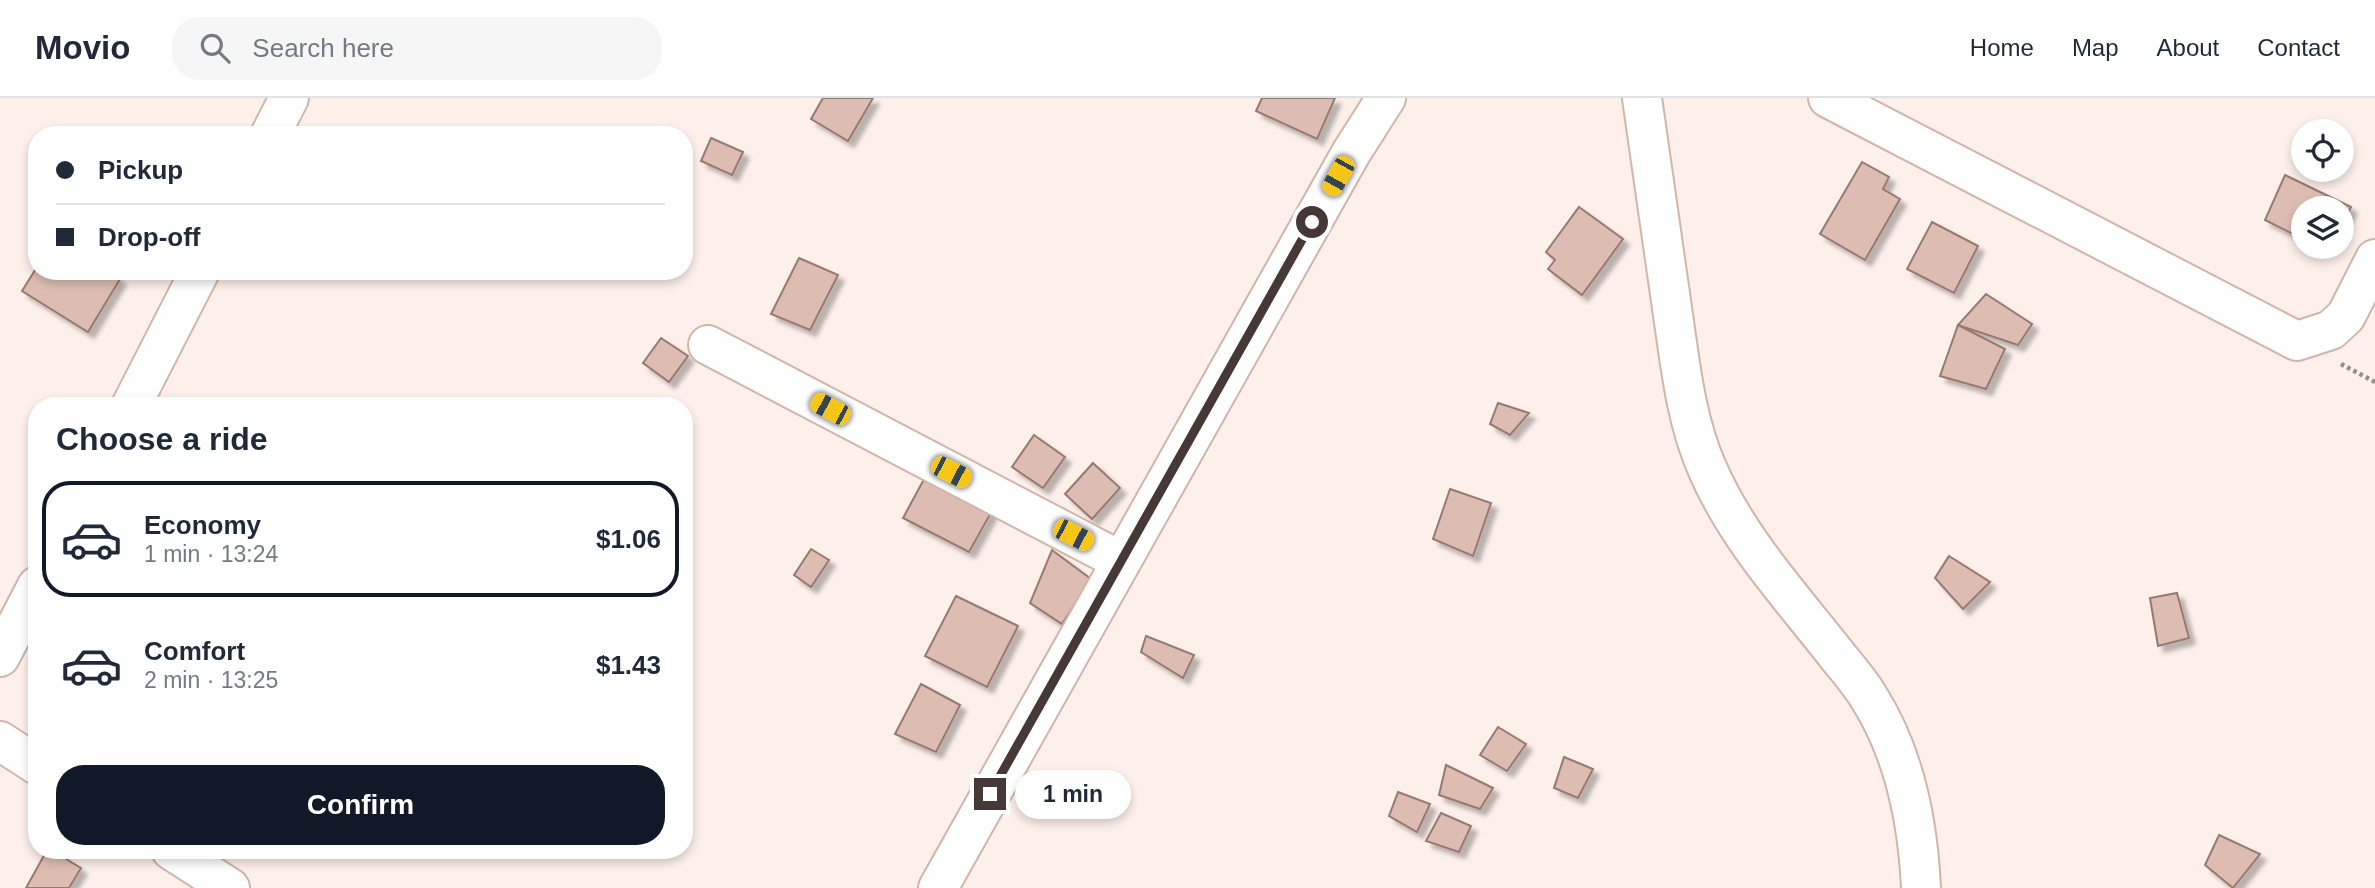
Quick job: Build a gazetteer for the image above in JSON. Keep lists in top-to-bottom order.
{
  "page": {
    "header": "Movio",
    "search": "Search here",
    "nav": [
      "Home",
      "Map",
      "About",
      "Contact"
    ],
    "banner": ["Pickup", "Drop-off"],
    "heading": "Choose a ride",
    "list": [
      {
        "name": "Economy",
        "note": "1 min · 13:24",
        "value": "$1.06"
      },
      {
        "name": "Comfort",
        "note": "2 min · 13:25",
        "value": "$1.43"
      }
    ],
    "buttons": "Confirm",
    "bubble": "1 min"
  }
}
